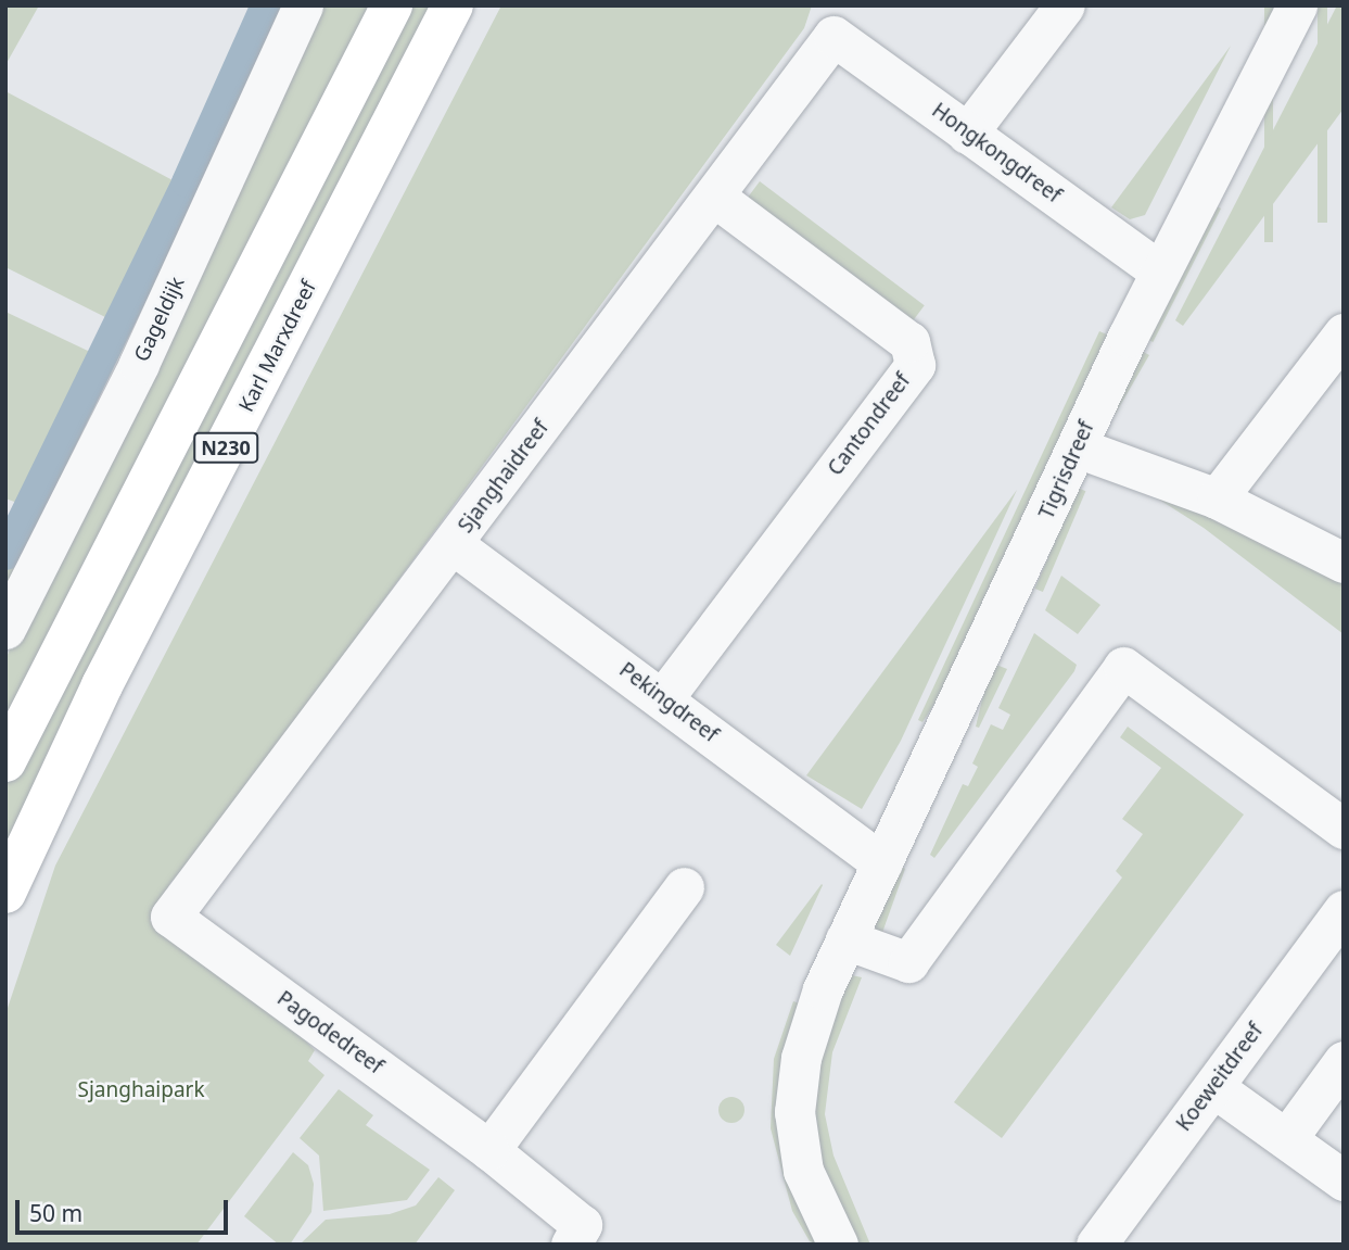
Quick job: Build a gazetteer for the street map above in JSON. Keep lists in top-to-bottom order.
{
  "streets": {
    "highway": ["Karl Marxdreef", "N230"],
    "street": [
      "Hongkongdreef",
      "Gageldijk",
      "Cantondreef",
      "Tigrisdreef",
      "Sjanghaidreef",
      "Pekingdreef",
      "Pagodedreef",
      "Koeweitdreef"
    ]
  },
  "crossings": [
    ["Hongkongdreef", "Tigrisdreef"],
    ["Hongkongdreef", "Sjanghaidreef"],
    ["Cantondreef", "Sjanghaidreef"],
    ["Cantondreef", "Pekingdreef"],
    ["Tigrisdreef", "Pekingdreef"],
    ["Sjanghaidreef", "Pekingdreef"],
    ["Sjanghaidreef", "Pagodedreef"]
  ],
  "parks": ["Sjanghaipark"],
  "scale_bar": "50 m"
}
